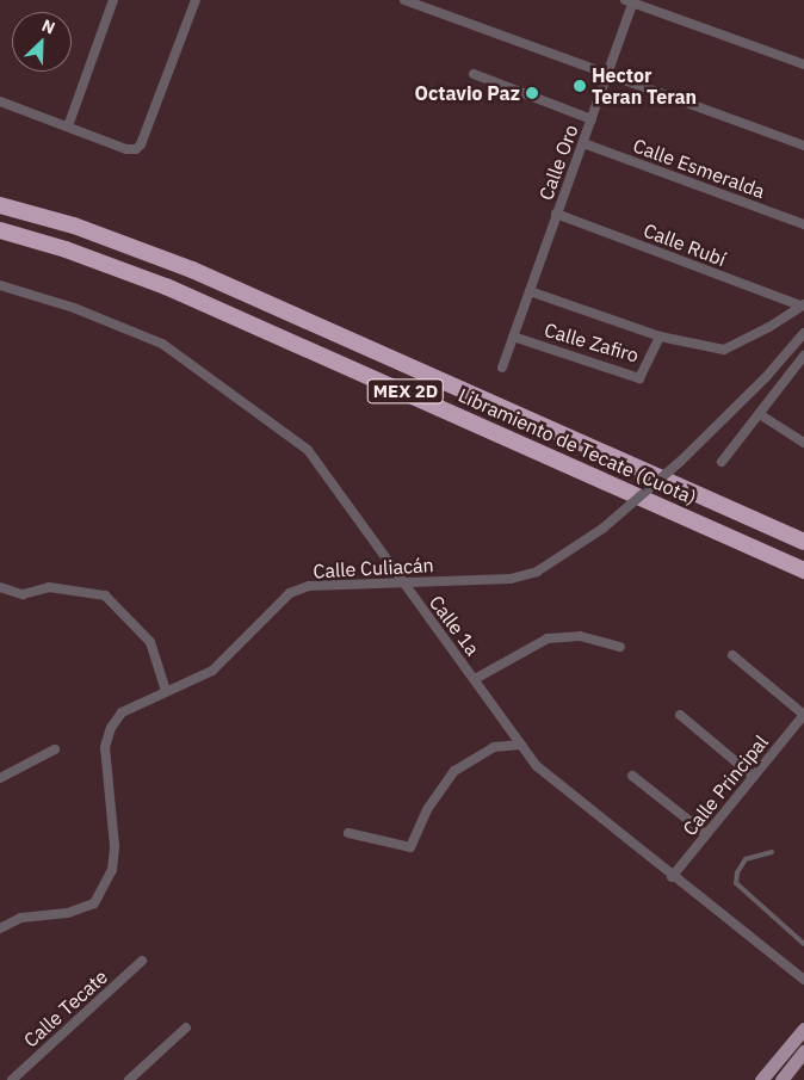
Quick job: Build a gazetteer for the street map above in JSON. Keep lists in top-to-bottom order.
{
  "streets": {
    "highway": ["MEX 2D", "Libramiento de Tecate (Cuota)"],
    "street": [
      "Calle Oro",
      "Calle Esmeralda",
      "Calle Rubí",
      "Calle Zafiro",
      "Calle Culiacán",
      "Calle 1a",
      "Calle Principal",
      "Calle Tecate"
    ]
  },
  "crossings": [
    ["Calle Oro", "Calle Esmeralda"],
    ["Calle Oro", "Calle Rubí"],
    ["Calle Oro", "Calle Zafiro"],
    ["Calle Rubí", "Calle Zafiro"],
    ["Calle Culiacán", "Calle 1a"],
    ["Calle 1a", "Calle Principal"]
  ],
  "places": ["Hector Teran Teran", "Octavio Paz"],
  "north": "top right"
}
